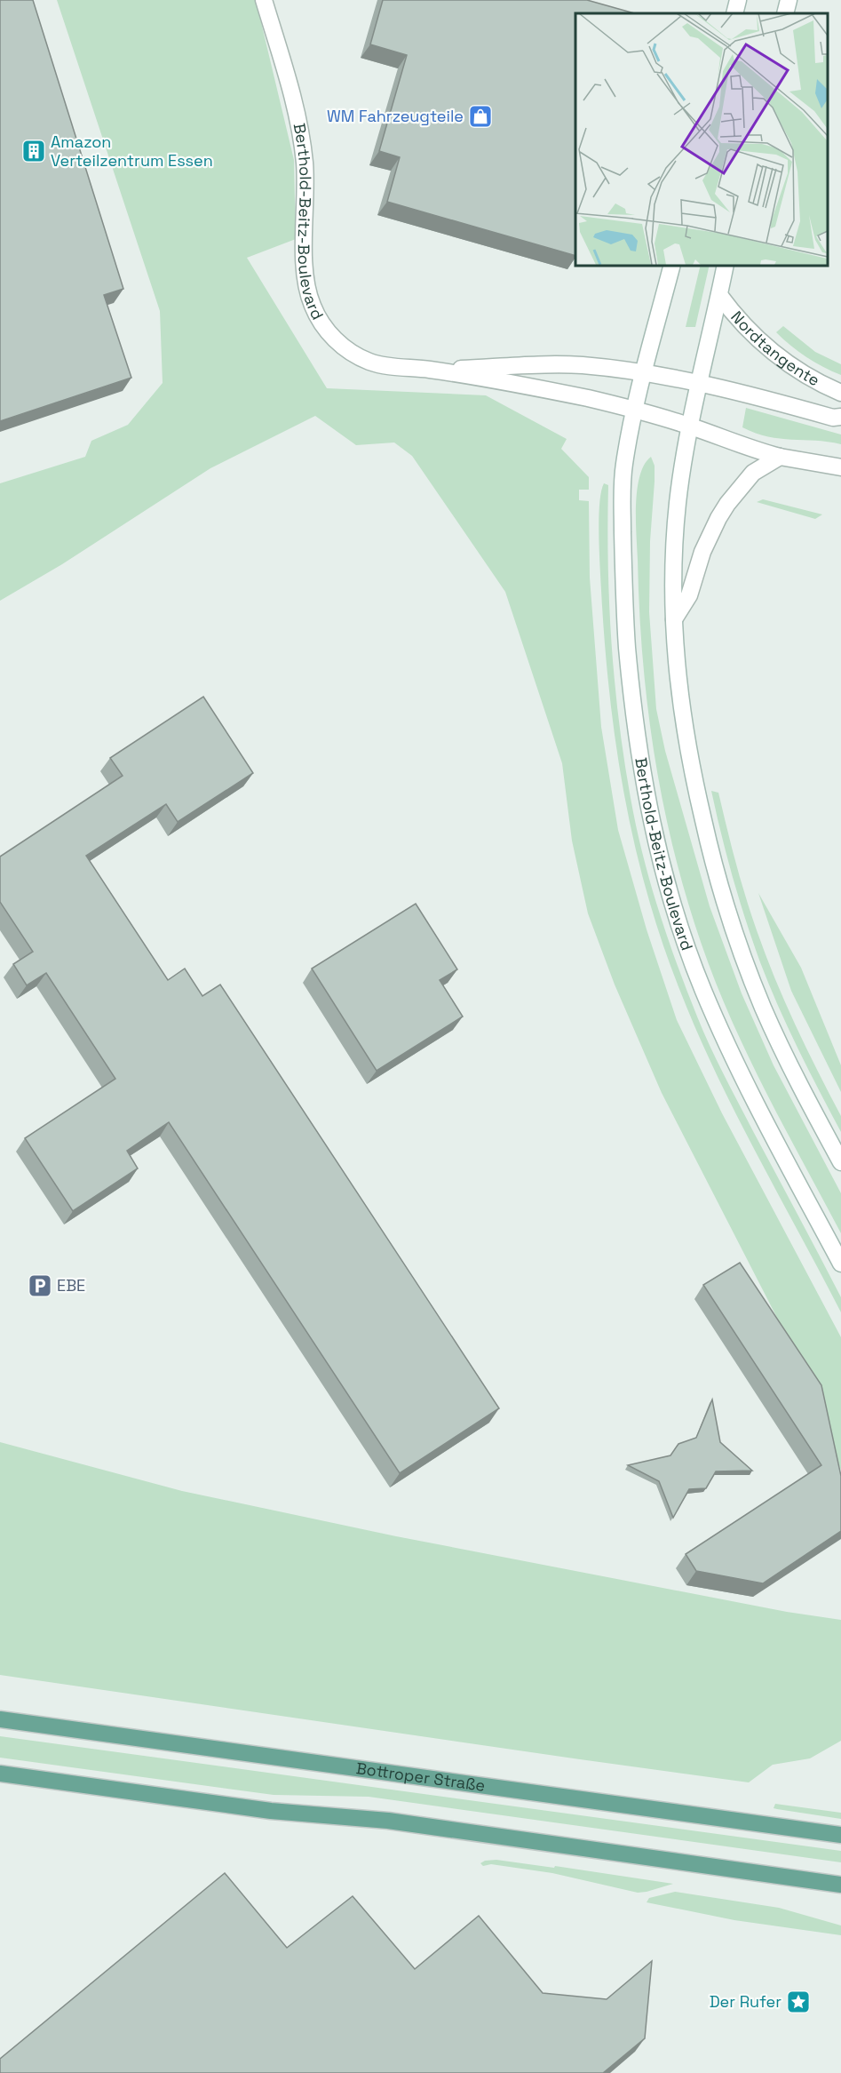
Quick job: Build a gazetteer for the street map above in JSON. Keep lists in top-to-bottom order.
{
  "streets": {
    "main road": ["Berthold-Beitz-Boulevard", "Nordtangente", "Bottroper Straße"]
  },
  "crossings": [
    ["Berthold-Beitz-Boulevard", "Nordtangente"]
  ],
  "places": {
    "shop": ["WM Fahrzeugteile"],
    "building": ["Amazon Verteilzentrum Essen"],
    "parking": ["EBE"],
    "place": ["Der Rufer"]
  }
}
